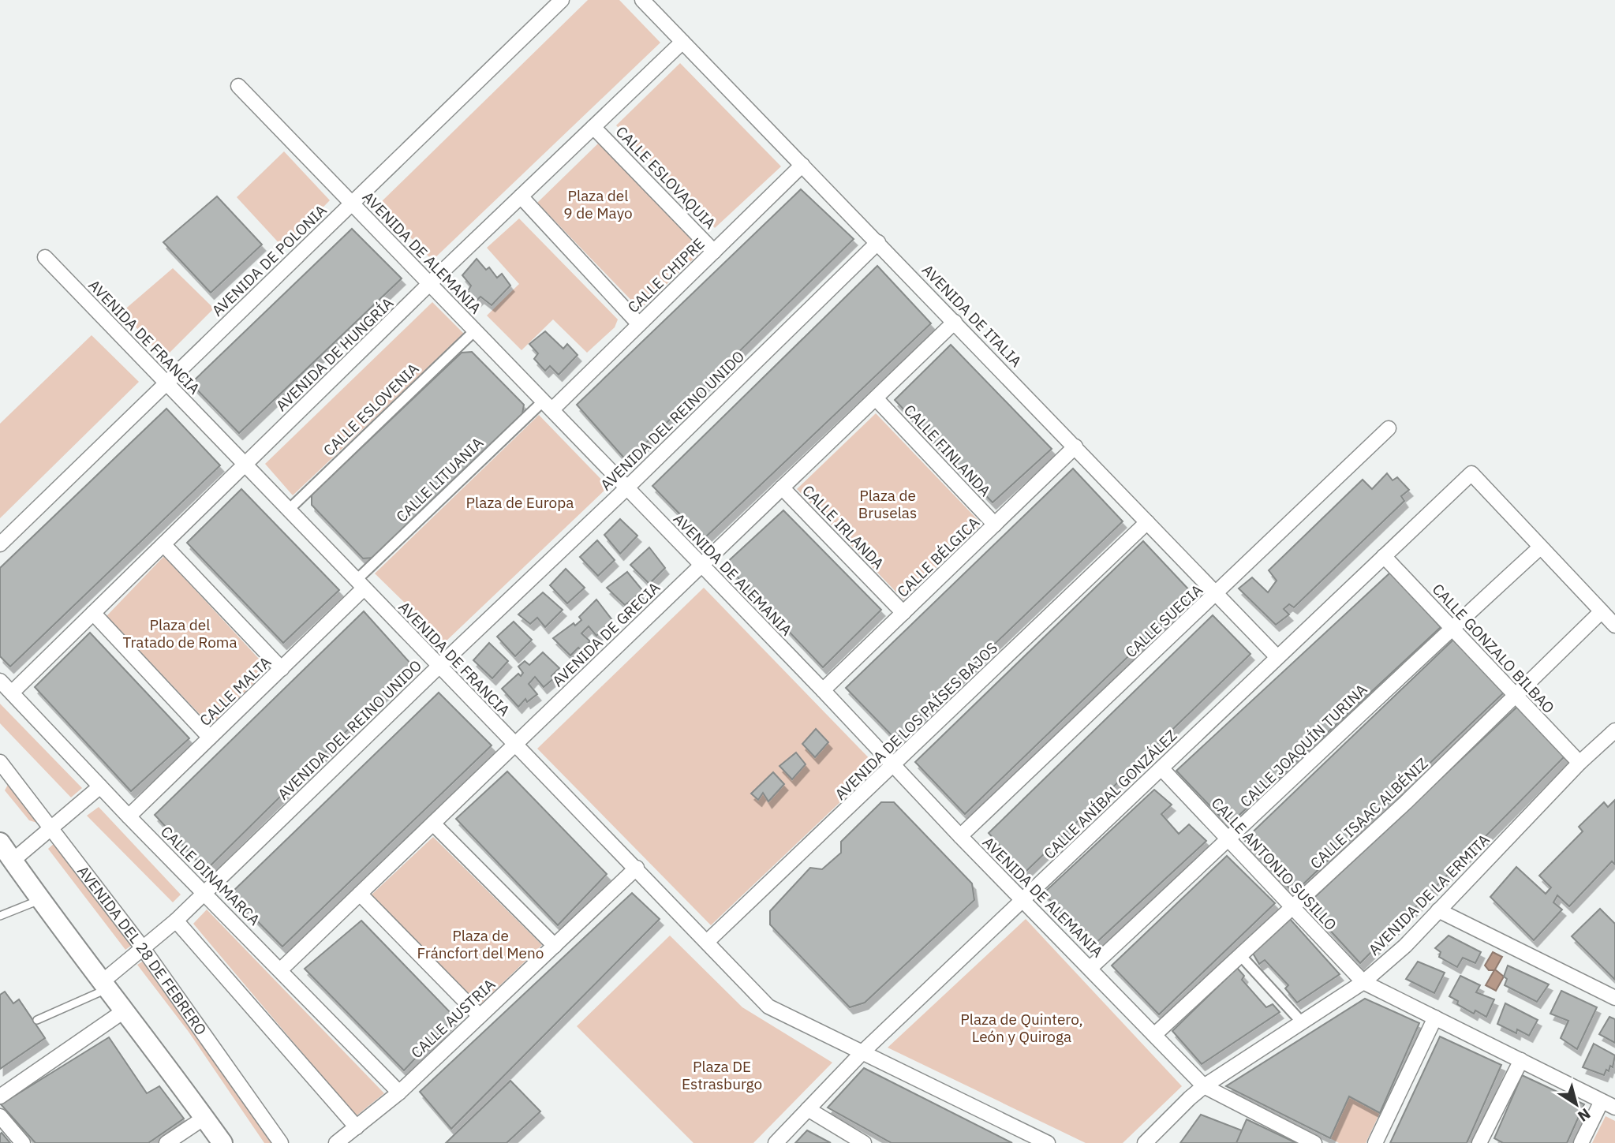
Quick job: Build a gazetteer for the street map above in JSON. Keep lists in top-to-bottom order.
{
  "streets": {
    "street": [
      "CALLE ESLOVAQUIA",
      "AVENIDA DE ALEMANIA",
      "AVENIDA DE POLONIA",
      "CALLE CHIPRE",
      "AVENIDA DE ITALIA",
      "AVENIDA DE FRANCIA",
      "AVENIDA DE HUNGRÍA",
      "CALLE ESLOVENIA",
      "AVENIDA DEL REINO UNIDO",
      "CALLE FINLANDA",
      "CALLE LITUANIA",
      "CALLE IRLANDA",
      "CALLE BÉLGICA",
      "CALLE SUECIA",
      "AVENIDA DE GRECIA",
      "CALLE GONZALO BILBAO",
      "CALLE MALTA",
      "AVENIDA DE LOS PAÍSES BAJOS",
      "CALLE JOAQUÍN TURINA",
      "CALLE ANÍBAL GONZÁLEZ",
      "CALLE ISAAC ALBÉNIZ",
      "CALLE ANTONIO SUSILLO",
      "CALLE DINAMARCA",
      "AVENIDA DE LA ERMITA",
      "AVENIDA DEL 28 DE FEBRERO",
      "CALLE AUSTRIA"
    ]
  },
  "crossings": [
    ["CALLE ESLOVAQUIA", "CALLE CHIPRE"],
    ["CALLE ESLOVAQUIA", "AVENIDA DE HUNGRÍA"],
    ["AVENIDA DE ALEMANIA", "AVENIDA DE POLONIA"],
    ["AVENIDA DE ALEMANIA", "CALLE CHIPRE"],
    ["AVENIDA DE ALEMANIA", "AVENIDA DE HUNGRÍA"],
    ["AVENIDA DE ALEMANIA", "CALLE ESLOVENIA"],
    ["AVENIDA DE ALEMANIA", "AVENIDA DEL REINO UNIDO"],
    ["AVENIDA DE ALEMANIA", "CALLE LITUANIA"],
    ["AVENIDA DE ALEMANIA", "CALLE BÉLGICA"],
    ["AVENIDA DE ALEMANIA", "CALLE SUECIA"],
    ["AVENIDA DE ALEMANIA", "AVENIDA DE GRECIA"],
    ["AVENIDA DE ALEMANIA", "AVENIDA DE LOS PAÍSES BAJOS"],
    ["AVENIDA DE ALEMANIA", "CALLE JOAQUÍN TURINA"],
    ["AVENIDA DE ALEMANIA", "CALLE ANÍBAL GONZÁLEZ"],
    ["AVENIDA DE ALEMANIA", "CALLE ISAAC ALBÉNIZ"],
    ["AVENIDA DE ALEMANIA", "AVENIDA DE LA ERMITA"],
    ["AVENIDA DE POLONIA", "AVENIDA DE FRANCIA"],
    ["CALLE CHIPRE", "AVENIDA DE ITALIA"],
    ["CALLE CHIPRE", "CALLE LITUANIA"],
    ["AVENIDA DE ITALIA", "AVENIDA DE HUNGRÍA"],
    ["AVENIDA DE ITALIA", "AVENIDA DEL REINO UNIDO"],
    ["AVENIDA DE ITALIA", "CALLE BÉLGICA"],
    ["AVENIDA DE ITALIA", "CALLE SUECIA"],
    ["AVENIDA DE ITALIA", "AVENIDA DE GRECIA"],
    ["AVENIDA DE ITALIA", "AVENIDA DE LOS PAÍSES BAJOS"],
    ["AVENIDA DE ITALIA", "CALLE ANÍBAL GONZÁLEZ"],
    ["AVENIDA DE FRANCIA", "AVENIDA DE HUNGRÍA"],
    ["AVENIDA DE FRANCIA", "CALLE ESLOVENIA"],
    ["AVENIDA DE FRANCIA", "AVENIDA DEL REINO UNIDO"],
    ["AVENIDA DE FRANCIA", "CALLE LITUANIA"],
    ["AVENIDA DE FRANCIA", "AVENIDA DE GRECIA"],
    ["AVENIDA DE FRANCIA", "CALLE MALTA"],
    ["AVENIDA DE FRANCIA", "AVENIDA DE LOS PAÍSES BAJOS"],
    ["AVENIDA DE FRANCIA", "CALLE ANÍBAL GONZÁLEZ"],
    ["AVENIDA DE FRANCIA", "CALLE AUSTRIA"],
    ["AVENIDA DE HUNGRÍA", "CALLE DINAMARCA"],
    ["AVENIDA DEL REINO UNIDO", "CALLE DINAMARCA"],
    ["AVENIDA DEL REINO UNIDO", "AVENIDA DEL 28 DE FEBRERO"],
    ["CALLE FINLANDA", "CALLE BÉLGICA"],
    ["CALLE FINLANDA", "AVENIDA DE GRECIA"],
    ["CALLE LITUANIA", "CALLE MALTA"],
    ["CALLE IRLANDA", "CALLE BÉLGICA"],
    ["CALLE IRLANDA", "AVENIDA DE GRECIA"],
    ["AVENIDA DE GRECIA", "CALLE DINAMARCA"],
    ["CALLE GONZALO BILBAO", "CALLE JOAQUÍN TURINA"],
    ["CALLE GONZALO BILBAO", "CALLE ANÍBAL GONZÁLEZ"],
    ["CALLE GONZALO BILBAO", "CALLE ISAAC ALBÉNIZ"],
    ["CALLE GONZALO BILBAO", "AVENIDA DE LA ERMITA"],
    ["CALLE MALTA", "CALLE DINAMARCA"],
    ["CALLE JOAQUÍN TURINA", "CALLE ANÍBAL GONZÁLEZ"],
    ["CALLE JOAQUÍN TURINA", "CALLE ANTONIO SUSILLO"],
    ["CALLE ANÍBAL GONZÁLEZ", "CALLE ANTONIO SUSILLO"],
    ["CALLE ISAAC ALBÉNIZ", "CALLE ANTONIO SUSILLO"],
    ["CALLE ANTONIO SUSILLO", "AVENIDA DE LA ERMITA"],
    ["CALLE DINAMARCA", "CALLE AUSTRIA"]
  ],
  "parks": [
    "Plaza del 9 de Mayo",
    "Plaza de Bruselas",
    "Plaza de Europa",
    "Plaza del Tratado de Roma",
    "Plaza de Fráncfort del Meno",
    "Plaza de Quintero, León y Quiroga",
    "Plaza DE Estrasburgo"
  ],
  "north": "bottom right"
}
